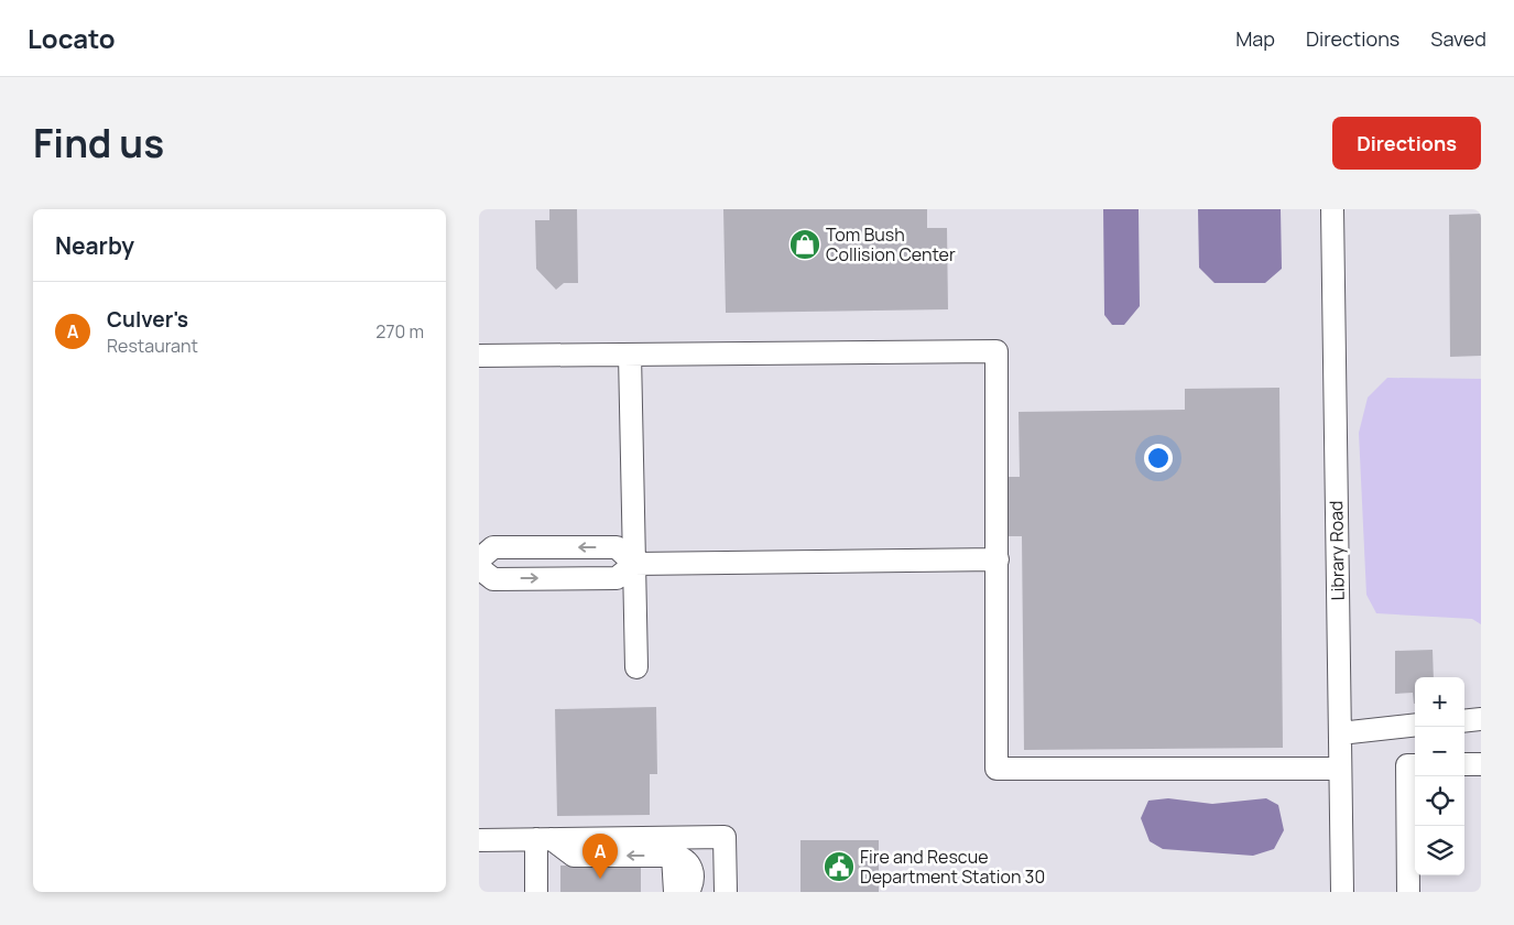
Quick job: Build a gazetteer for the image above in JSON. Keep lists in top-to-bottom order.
{
  "streets": {
    "street": ["Library Road"]
  },
  "places": {
    "shop": ["Tom Bush Collision Center"],
    "public building": ["Fire and Rescue Department Station 30"]
  },
  "page": {
    "header": "Locato",
    "nav": ["Map", "Directions", "Saved"],
    "title": "Find us",
    "buttons": "Directions",
    "heading": "Nearby",
    "list": [
      {
        "mark": "A",
        "name": "Culver's",
        "note": "Restaurant",
        "value": "270 m"
      }
    ],
    "map_buttons": ["+", "−"],
    "pins": "A"
  }
}
